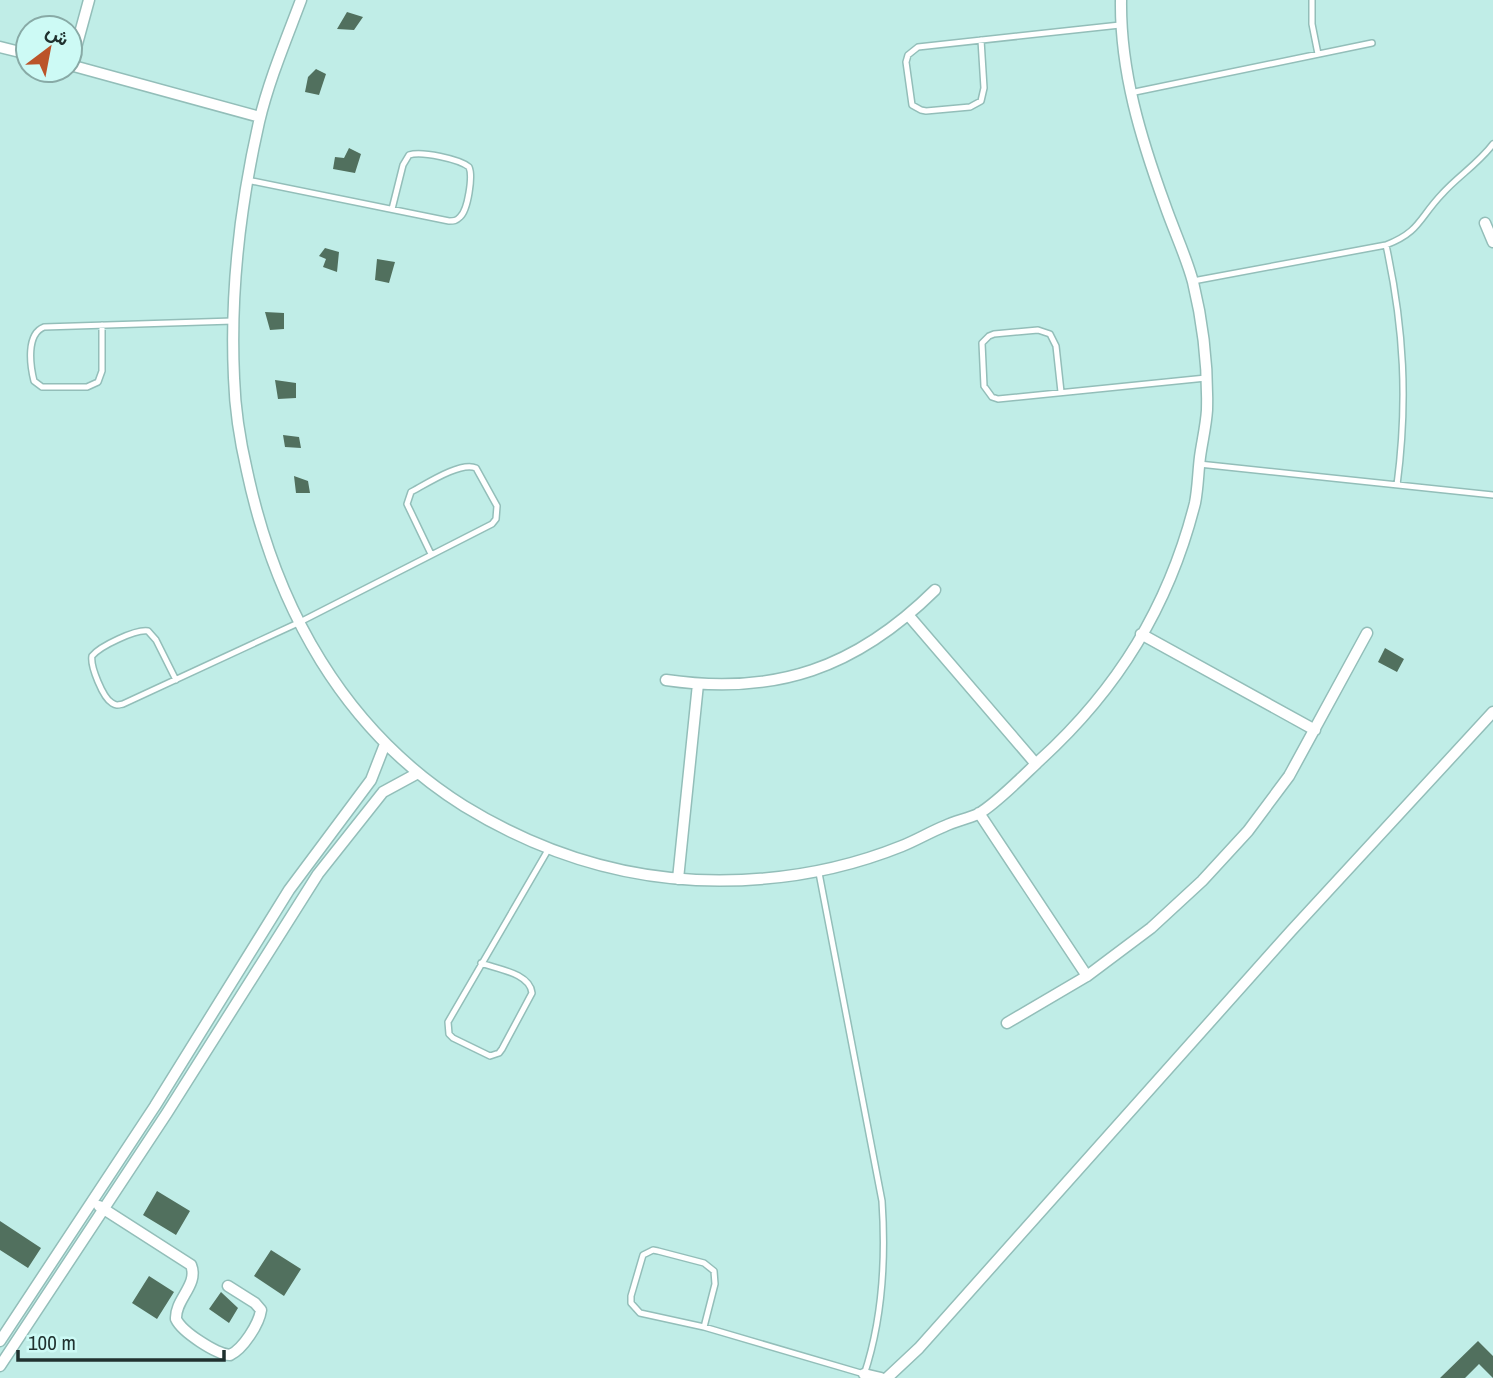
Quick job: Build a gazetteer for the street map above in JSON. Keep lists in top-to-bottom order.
{
  "scale_bar": "100 m",
  "north": "top right"
}
